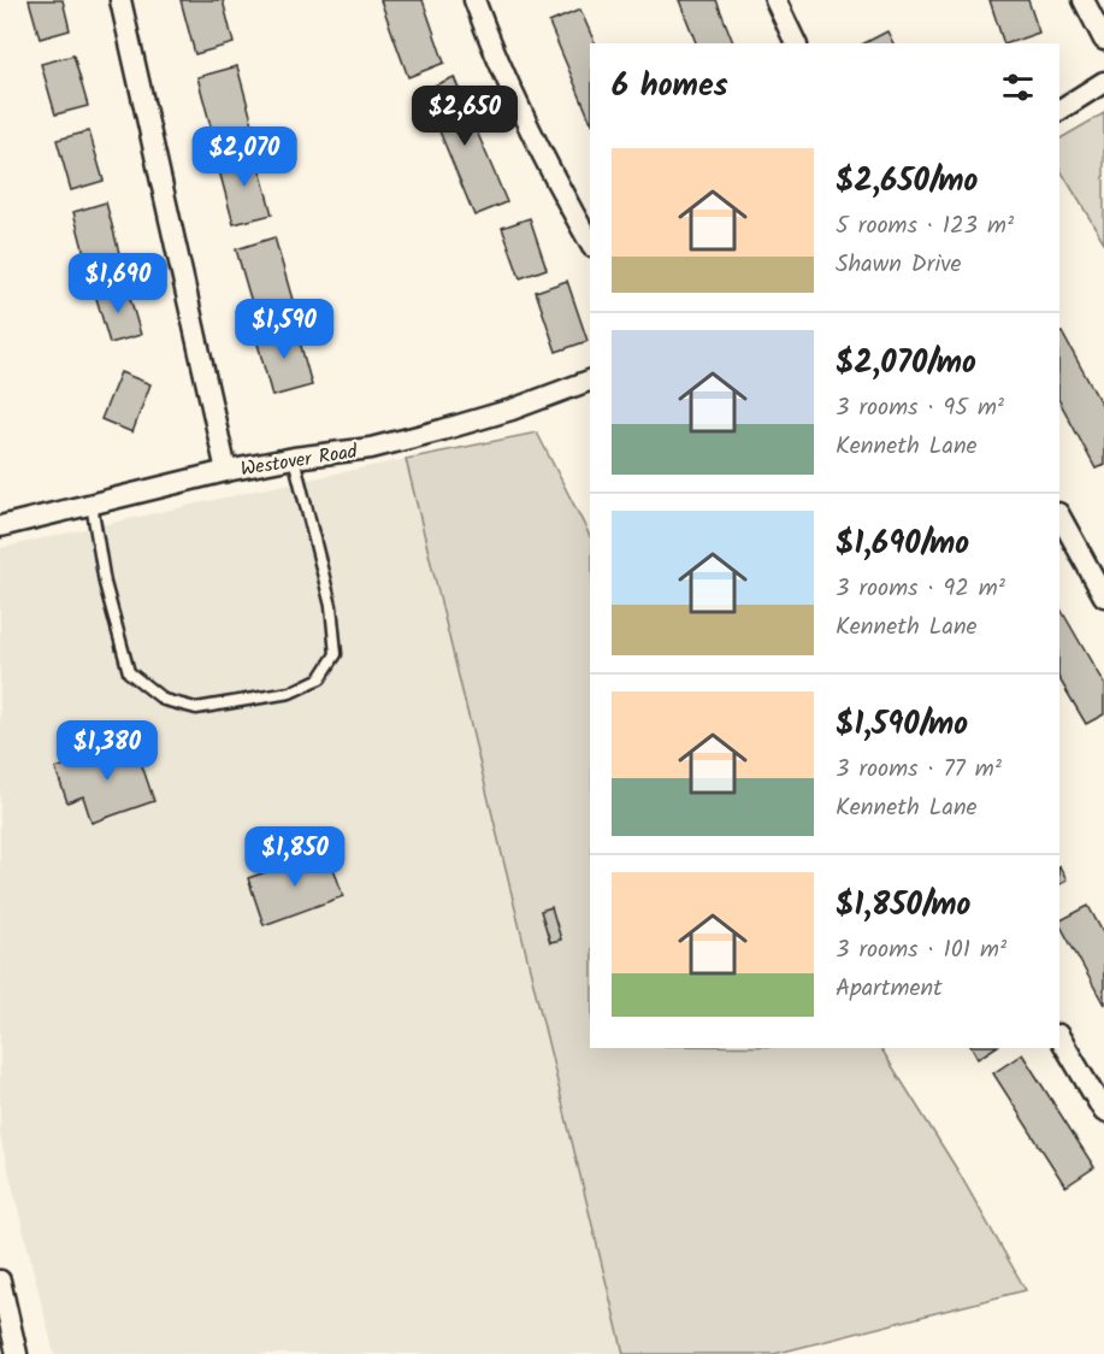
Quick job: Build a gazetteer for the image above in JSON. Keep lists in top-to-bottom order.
{
  "streets": {
    "street": ["Westover Road"]
  },
  "page": {
    "heading": "6 homes",
    "price": [
      "$2,650",
      "$2,070",
      "$1,690",
      "$1,590",
      "$1,380",
      "$1,850"
    ],
    "list": [
      {
        "name": "$2,650/mo",
        "note": "5 rooms · 123 m² · Shawn Drive"
      },
      {
        "name": "$2,070/mo",
        "note": "3 rooms · 95 m² · Kenneth Lane"
      },
      {
        "name": "$1,690/mo",
        "note": "3 rooms · 92 m² · Kenneth Lane"
      },
      {
        "name": "$1,590/mo",
        "note": "3 rooms · 77 m² · Kenneth Lane"
      },
      {
        "name": "$1,850/mo",
        "note": "3 rooms · 101 m² · Apartment"
      }
    ]
  }
}
